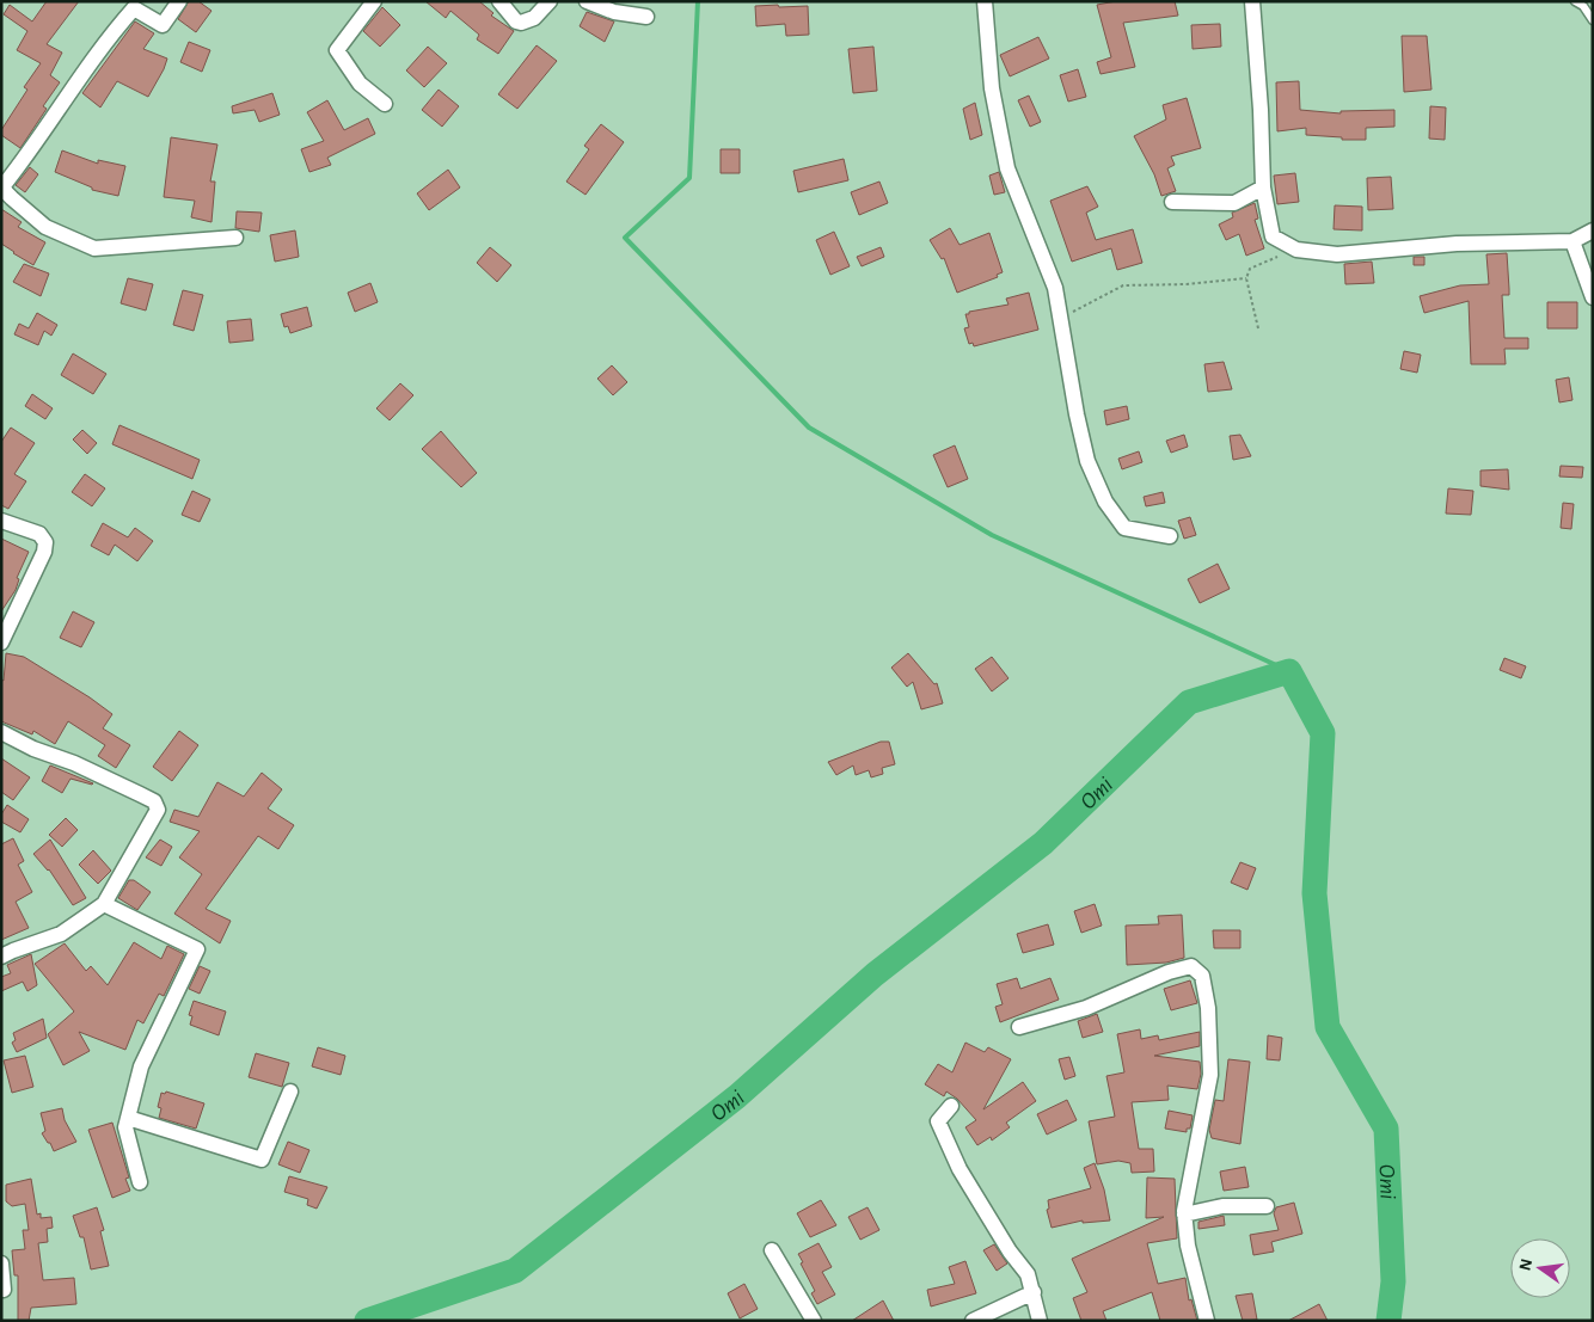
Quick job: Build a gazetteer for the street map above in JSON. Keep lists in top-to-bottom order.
{
  "water": ["Omi"],
  "north": "left"
}
